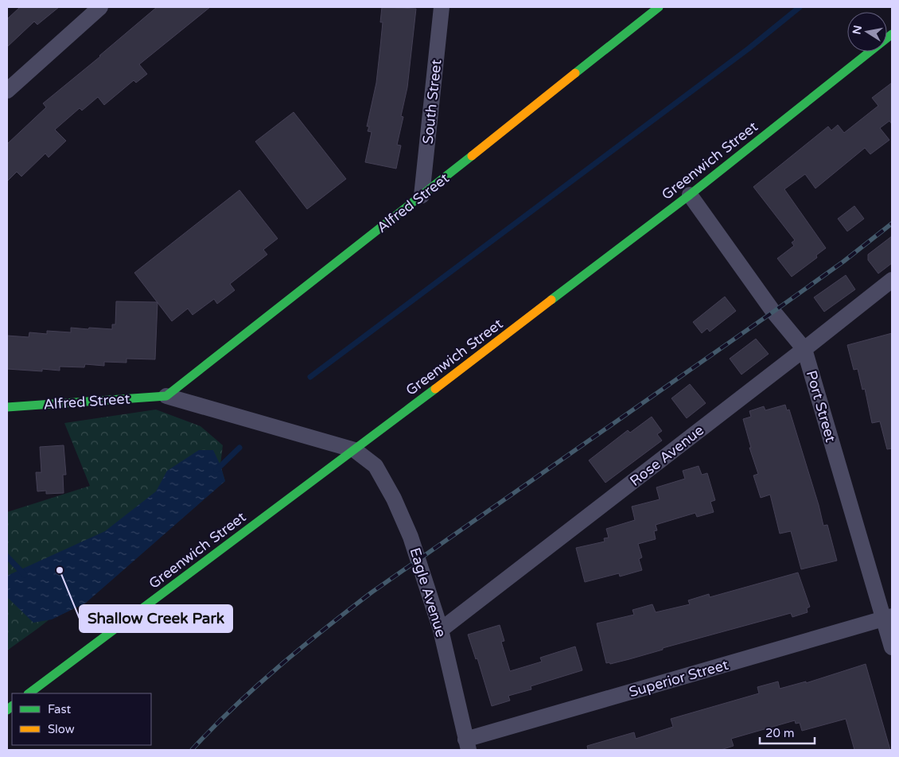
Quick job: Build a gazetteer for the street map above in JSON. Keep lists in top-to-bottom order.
{
  "streets": {
    "street": [
      "South Street",
      "Greenwich Street",
      "Alfred Street",
      "Port Street",
      "Rose Avenue",
      "Eagle Avenue",
      "Superior Street"
    ]
  },
  "crossings": [
    ["South Street", "Alfred Street"],
    ["Greenwich Street", "Alfred Street"],
    ["Greenwich Street", "Port Street"],
    ["Greenwich Street", "Eagle Avenue"],
    ["Alfred Street", "Eagle Avenue"],
    ["Port Street", "Rose Avenue"],
    ["Port Street", "Superior Street"],
    ["Rose Avenue", "Eagle Avenue"],
    ["Eagle Avenue", "Superior Street"]
  ],
  "places": ["Shallow Creek Park"],
  "legend": ["Fast", "Slow"],
  "scale_bar": "20 m",
  "north": "left"
}
